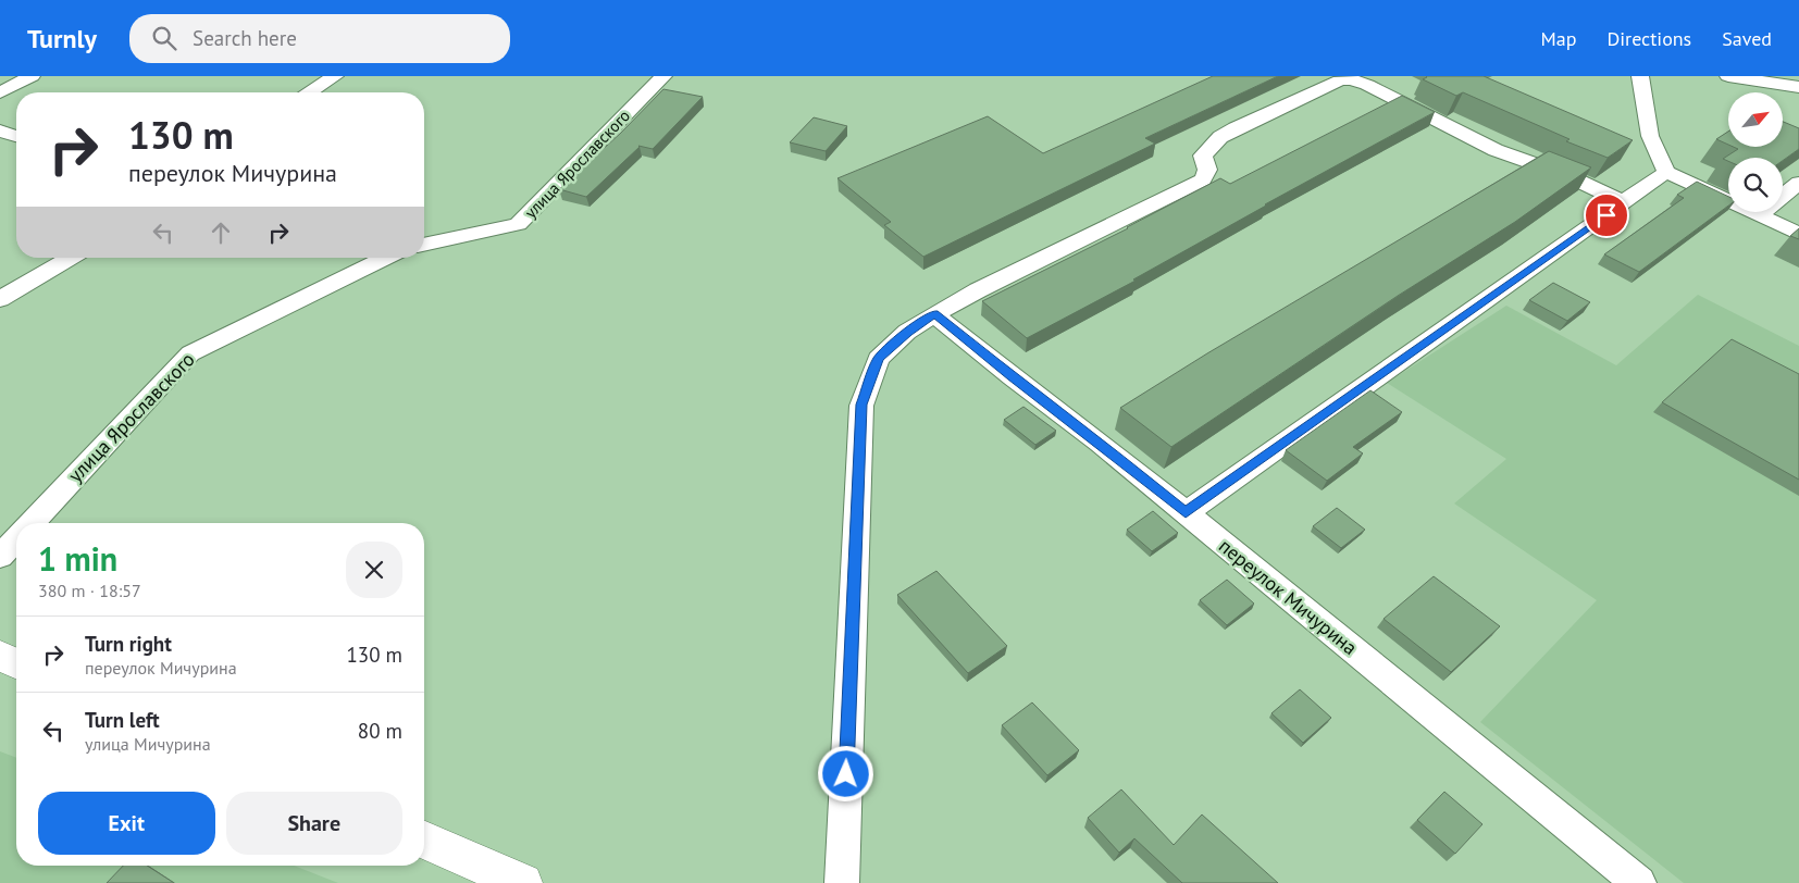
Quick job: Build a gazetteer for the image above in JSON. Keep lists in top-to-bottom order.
{
  "streets": {
    "street": ["улица Ярославского", "переулок Мичурина"]
  },
  "north": "top right",
  "page": {
    "header": "Turnly",
    "search": "Search here",
    "nav": ["Map", "Directions", "Saved"],
    "turn": ["130 m", "переулок Мичурина"],
    "heading": ["1 min", "380 m · 18:57"],
    "list": [
      {
        "name": "Turn right",
        "note": "переулок Мичурина",
        "value": "130 m"
      },
      {
        "name": "Turn left",
        "note": "улица Мичурина",
        "value": "80 m"
      }
    ],
    "buttons": ["Exit", "Share"]
  }
}
